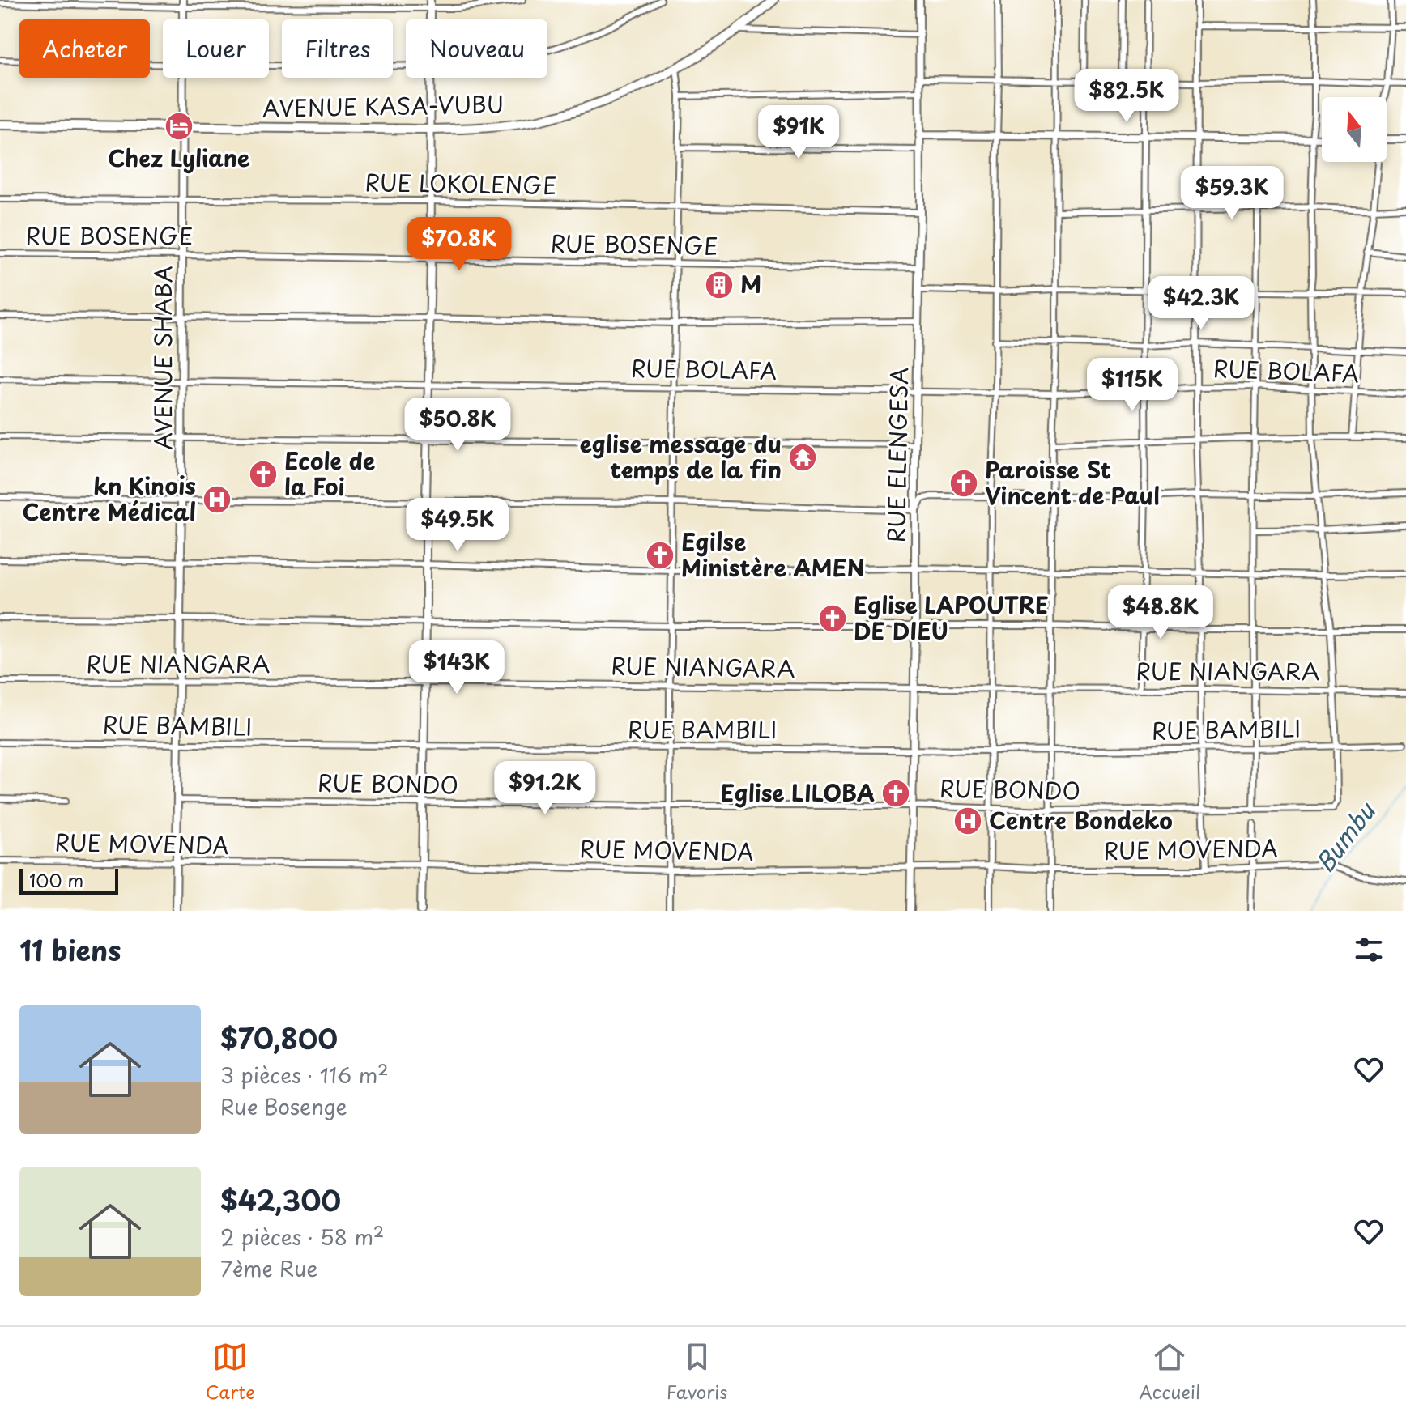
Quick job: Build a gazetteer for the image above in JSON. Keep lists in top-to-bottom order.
{
  "streets": {
    "main road": ["AVENUE KASA-VUBU"],
    "street": [
      "RUE LOKOLENGE",
      "RUE BOSENGE",
      "AVENUE SHABA",
      "RUE BOLAFA",
      "RUE ELENGESA",
      "RUE NIANGARA",
      "RUE BAMBILI",
      "RUE BONDO",
      "RUE MOVENDA"
    ]
  },
  "crossings": [
    ["AVENUE KASA-VUBU", "AVENUE SHABA"],
    ["RUE LOKOLENGE", "AVENUE SHABA"],
    ["RUE LOKOLENGE", "RUE ELENGESA"],
    ["RUE BOSENGE", "AVENUE SHABA"],
    ["RUE BOSENGE", "RUE ELENGESA"],
    ["AVENUE SHABA", "RUE BOLAFA"],
    ["AVENUE SHABA", "RUE NIANGARA"],
    ["AVENUE SHABA", "RUE BAMBILI"],
    ["AVENUE SHABA", "RUE BONDO"],
    ["AVENUE SHABA", "RUE MOVENDA"],
    ["RUE BOLAFA", "RUE ELENGESA"],
    ["RUE ELENGESA", "RUE NIANGARA"],
    ["RUE ELENGESA", "RUE BAMBILI"],
    ["RUE ELENGESA", "RUE BONDO"],
    ["RUE ELENGESA", "RUE MOVENDA"],
    ["RUE BAMBILI", "RUE BONDO"]
  ],
  "water": ["Bumbu"],
  "places": {
    "hotel": ["Chez Lyliane"],
    "building": ["M"],
    "temple": ["eglise message du temps de la fin"],
    "church": [
      "Ecole de la Foi",
      "Paroisse St Vincent de Paul",
      "Egilse Ministère AMEN",
      "Eglise LAPOUTRE DE DIEU",
      "Eglise LILOBA"
    ],
    "hospital": ["kn Kinois Centre Médical", "Centre Bondeko"]
  },
  "scale_bar": "100 m",
  "north": "top",
  "page": {
    "chip": [
      "Acheter",
      "Louer",
      "Filtres",
      "Nouveau"
    ],
    "price": [
      "$82.5K",
      "$91K",
      "$59.3K",
      "$70.8K",
      "$42.3K",
      "$115K",
      "$50.8K",
      "$49.5K",
      "$48.8K",
      "$143K",
      "$91.2K"
    ],
    "scale": "100 m",
    "heading": "11 biens",
    "list": [
      {
        "name": "$70,800",
        "note": "3 pièces · 116 m² · Rue Bosenge"
      },
      {
        "name": "$42,300",
        "note": "2 pièces · 58 m² · 7ème Rue"
      }
    ],
    "tabs": ["Carte", "Favoris", "Accueil"]
  }
}
